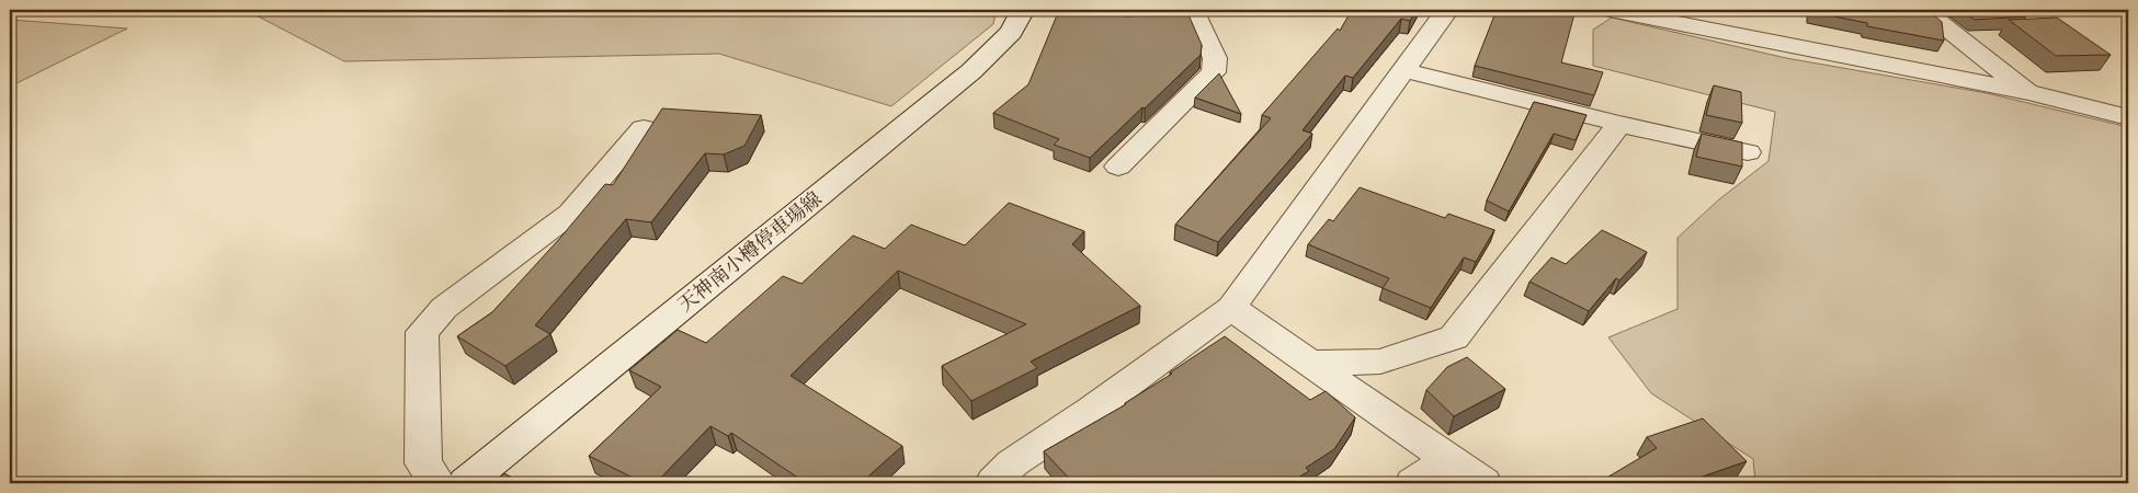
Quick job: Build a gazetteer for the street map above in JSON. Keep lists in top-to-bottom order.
{
  "streets": {
    "street": ["天神南小樽停車場線"]
  }
}
